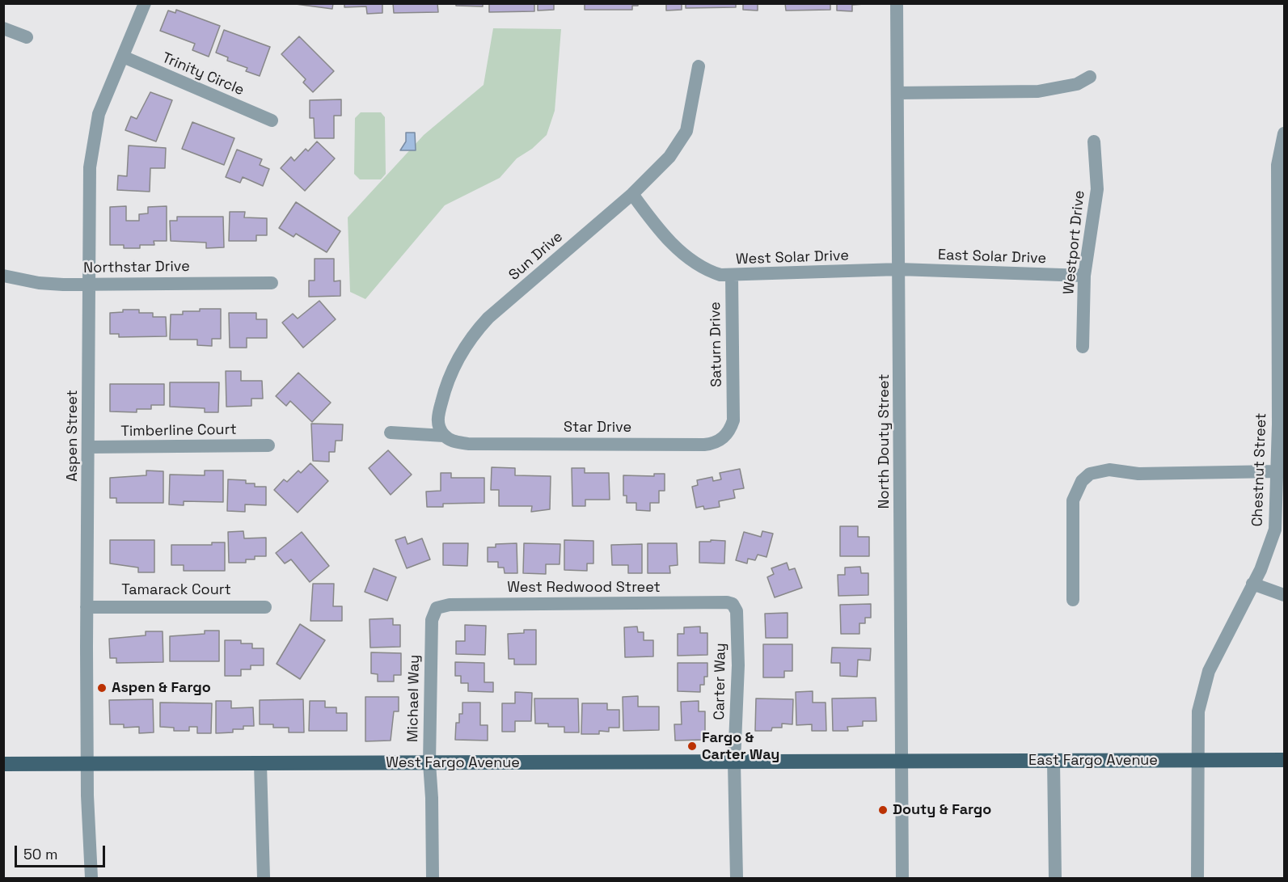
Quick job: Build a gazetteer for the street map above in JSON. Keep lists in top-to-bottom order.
{
  "streets": {
    "main road": ["East Fargo Avenue", "West Fargo Avenue"],
    "street": [
      "Trinity Circle",
      "Westport Drive",
      "Sun Drive",
      "East Solar Drive",
      "West Solar Drive",
      "Northstar Drive",
      "Saturn Drive",
      "Star Drive",
      "Timberline Court",
      "Aspen Street",
      "North Douty Street",
      "Chestnut Street",
      "West Redwood Street",
      "Tamarack Court",
      "Carter Way",
      "Michael Way"
    ]
  },
  "crossings": [
    ["Trinity Circle", "Aspen Street"],
    ["Westport Drive", "East Solar Drive"],
    ["Sun Drive", "West Solar Drive"],
    ["Sun Drive", "Star Drive"],
    ["East Solar Drive", "West Solar Drive"],
    ["East Solar Drive", "North Douty Street"],
    ["West Solar Drive", "Saturn Drive"],
    ["West Solar Drive", "North Douty Street"],
    ["Northstar Drive", "Aspen Street"],
    ["Saturn Drive", "Star Drive"],
    ["Timberline Court", "Aspen Street"],
    ["Aspen Street", "Tamarack Court"],
    ["Aspen Street", "West Fargo Avenue"],
    ["North Douty Street", "East Fargo Avenue"],
    ["North Douty Street", "West Fargo Avenue"],
    ["Chestnut Street", "East Fargo Avenue"],
    ["West Redwood Street", "Carter Way"],
    ["West Redwood Street", "Michael Way"],
    ["Carter Way", "West Fargo Avenue"],
    ["Michael Way", "West Fargo Avenue"],
    ["East Fargo Avenue", "West Fargo Avenue"]
  ],
  "places": ["Aspen & Fargo", "Fargo & Carter Way", "Douty & Fargo"],
  "scale_bar": "50 m"
}
